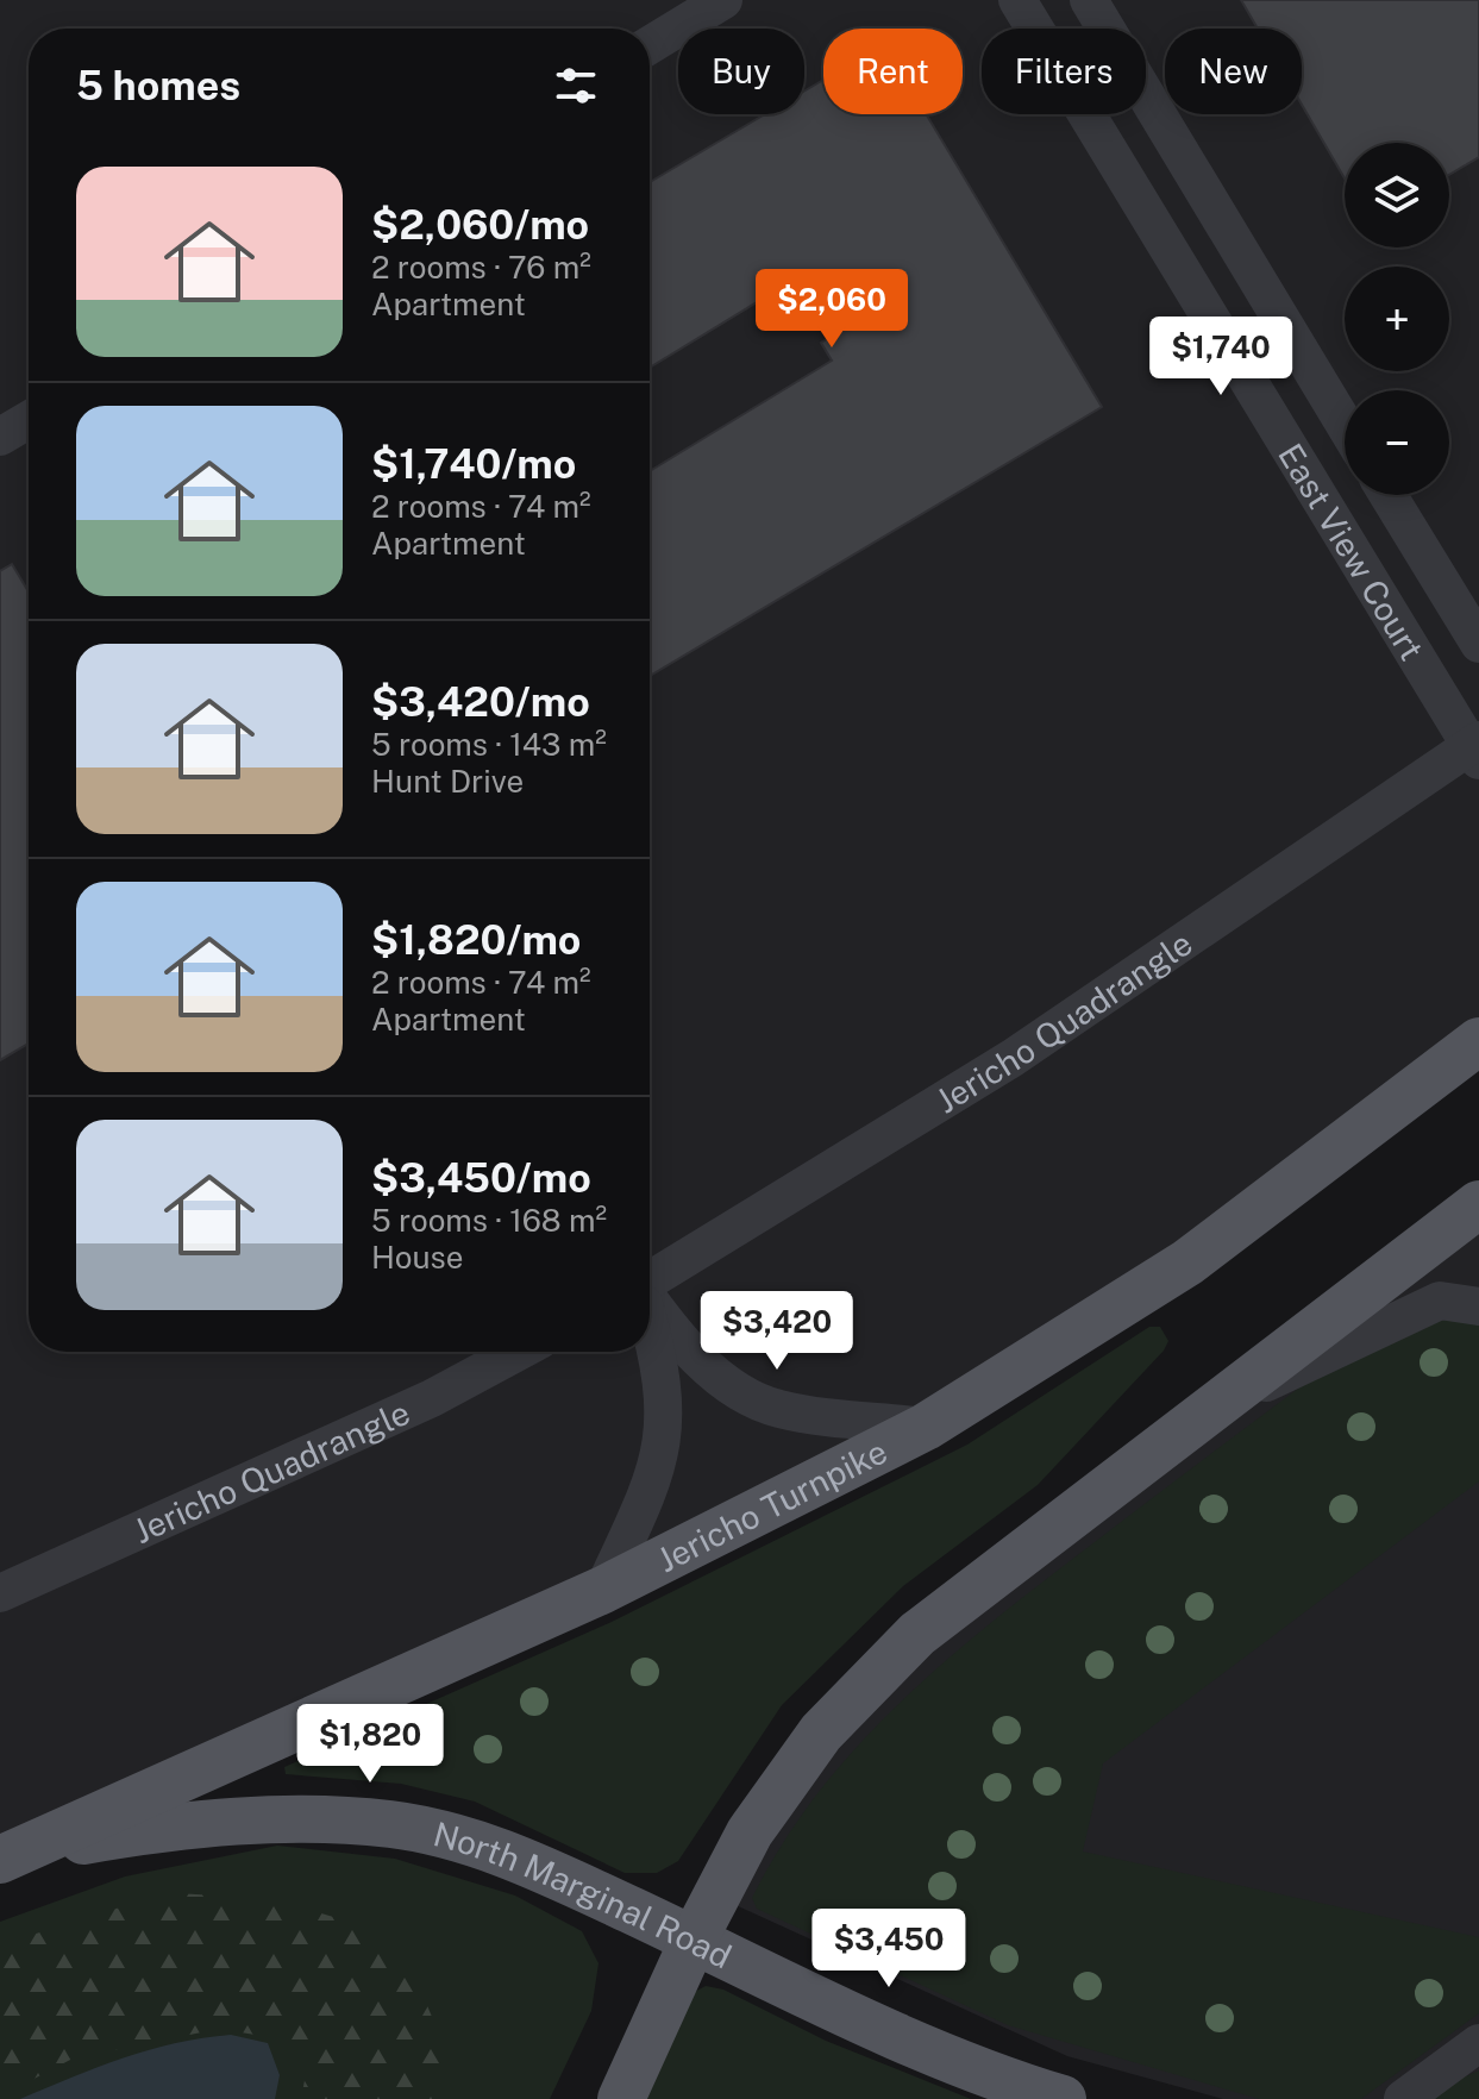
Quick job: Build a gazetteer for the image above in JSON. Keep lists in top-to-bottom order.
{
  "streets": {
    "main road": ["Jericho Turnpike", "North Marginal Road"],
    "street": ["East View Court", "Jericho Quadrangle"]
  },
  "crossings": [
    ["East View Court", "Jericho Quadrangle"],
    ["Jericho Turnpike", "North Marginal Road"]
  ],
  "page": {
    "chip": [
      "Buy",
      "Rent",
      "Filters",
      "New"
    ],
    "heading": "5 homes",
    "map_buttons": ["+", "−"],
    "list": [
      {
        "name": "$2,060/mo",
        "note": "2 rooms · 76 m² · Apartment"
      },
      {
        "name": "$1,740/mo",
        "note": "2 rooms · 74 m² · Apartment"
      },
      {
        "name": "$3,420/mo",
        "note": "5 rooms · 143 m² · Hunt Drive"
      },
      {
        "name": "$1,820/mo",
        "note": "2 rooms · 74 m² · Apartment"
      },
      {
        "name": "$3,450/mo",
        "note": "5 rooms · 168 m² · House"
      }
    ],
    "price": [
      "$2,060",
      "$1,740",
      "$3,420",
      "$1,820",
      "$3,450"
    ]
  }
}
